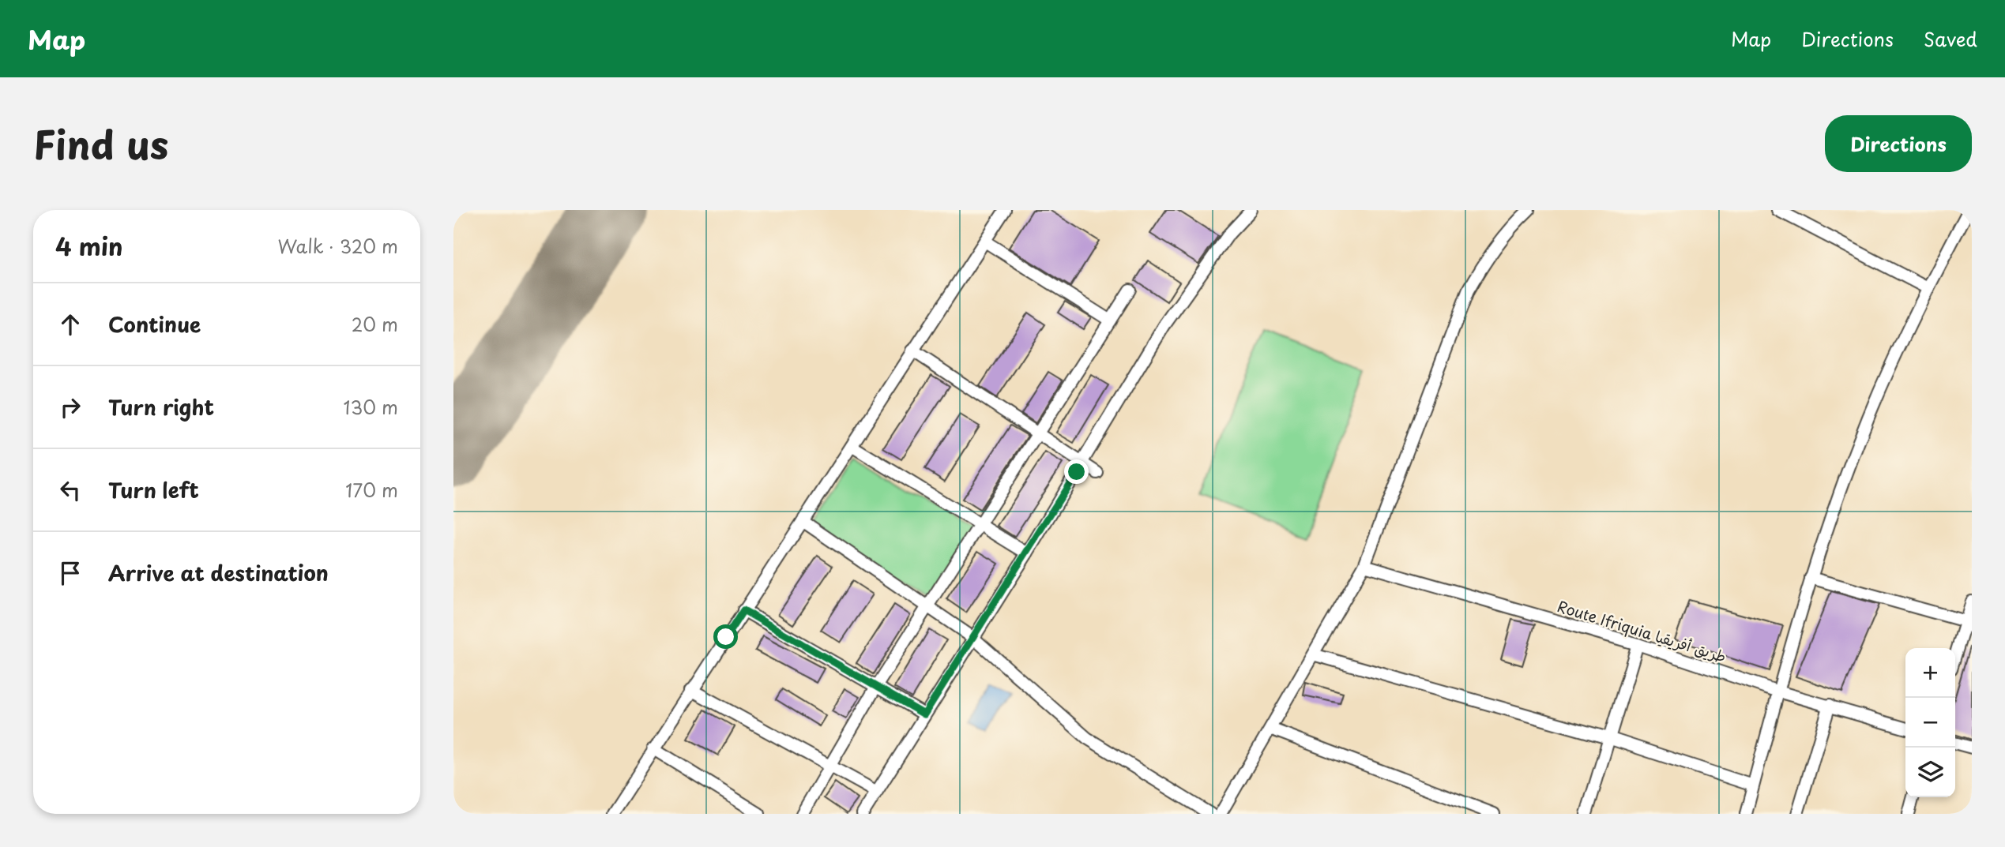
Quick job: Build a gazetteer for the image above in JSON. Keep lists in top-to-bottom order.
{
  "streets": {
    "street": ["Route Ifriquia طريق أفريقيا"]
  },
  "page": {
    "header": "Map",
    "nav": ["Map", "Directions", "Saved"],
    "title": "Find us",
    "buttons": "Directions",
    "heading": ["4 min", "Walk · 320 m"],
    "list": [
      ["Continue", "20 m"],
      ["Turn right", "130 m"],
      ["Turn left", "170 m"],
      "Arrive at destination"
    ],
    "map_buttons": ["+", "−"]
  }
}
